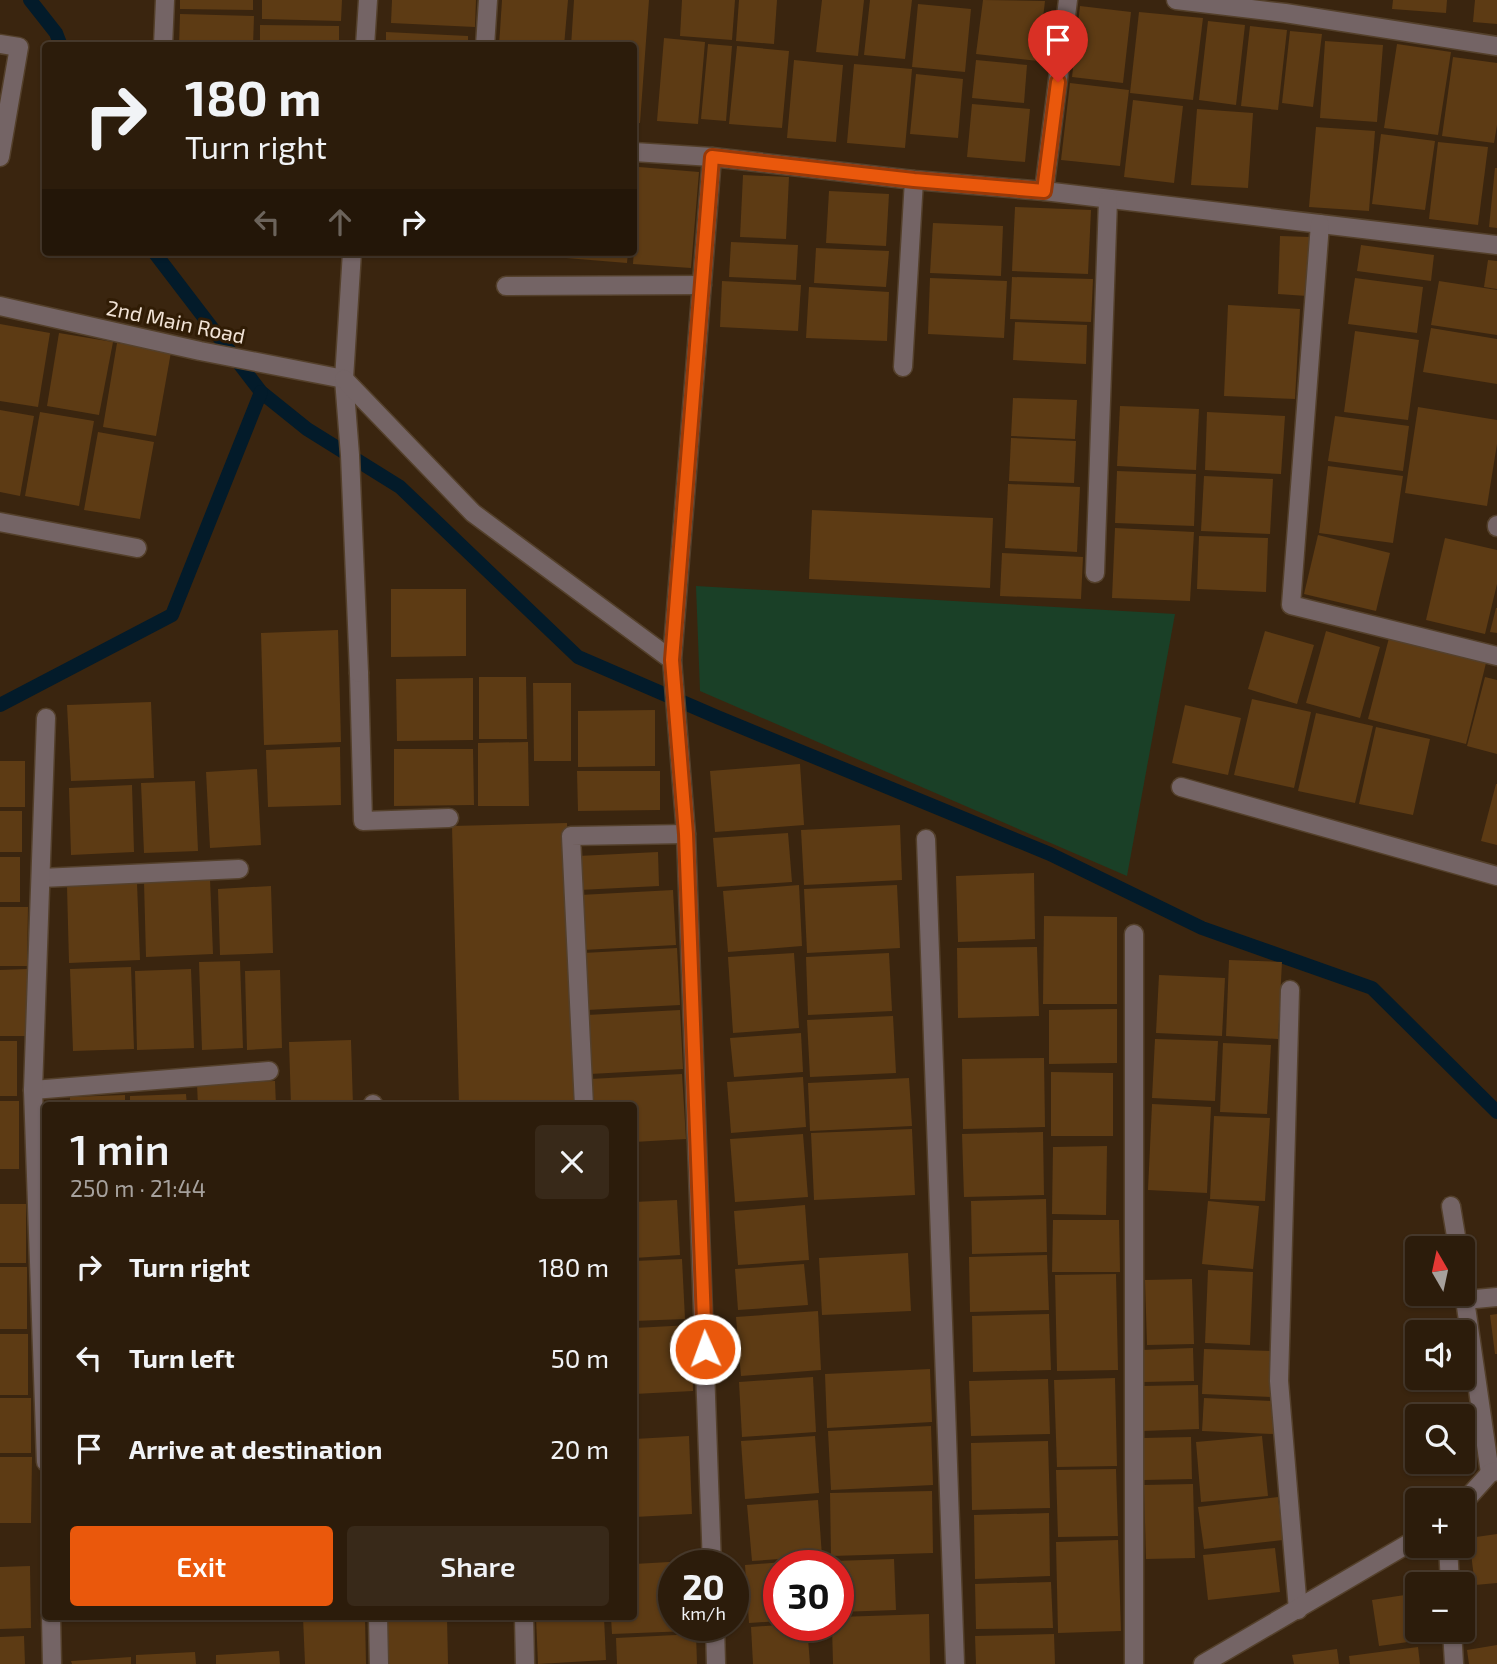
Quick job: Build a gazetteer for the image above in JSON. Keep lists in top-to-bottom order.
{
  "streets": {
    "street": ["2nd Main Road"]
  },
  "north": "top",
  "page": {
    "turn": ["180 m", "Turn right"],
    "heading": ["1 min", "250 m · 21:44"],
    "list": [
      {
        "name": "Turn right",
        "value": "180 m"
      },
      {
        "name": "Turn left",
        "value": "50 m"
      },
      {
        "name": "Arrive at destination",
        "value": "20 m"
      }
    ],
    "map_buttons": ["+", "−"],
    "buttons": ["Exit", "Share"],
    "speed": "20 km/h",
    "limit": "30"
  }
}
